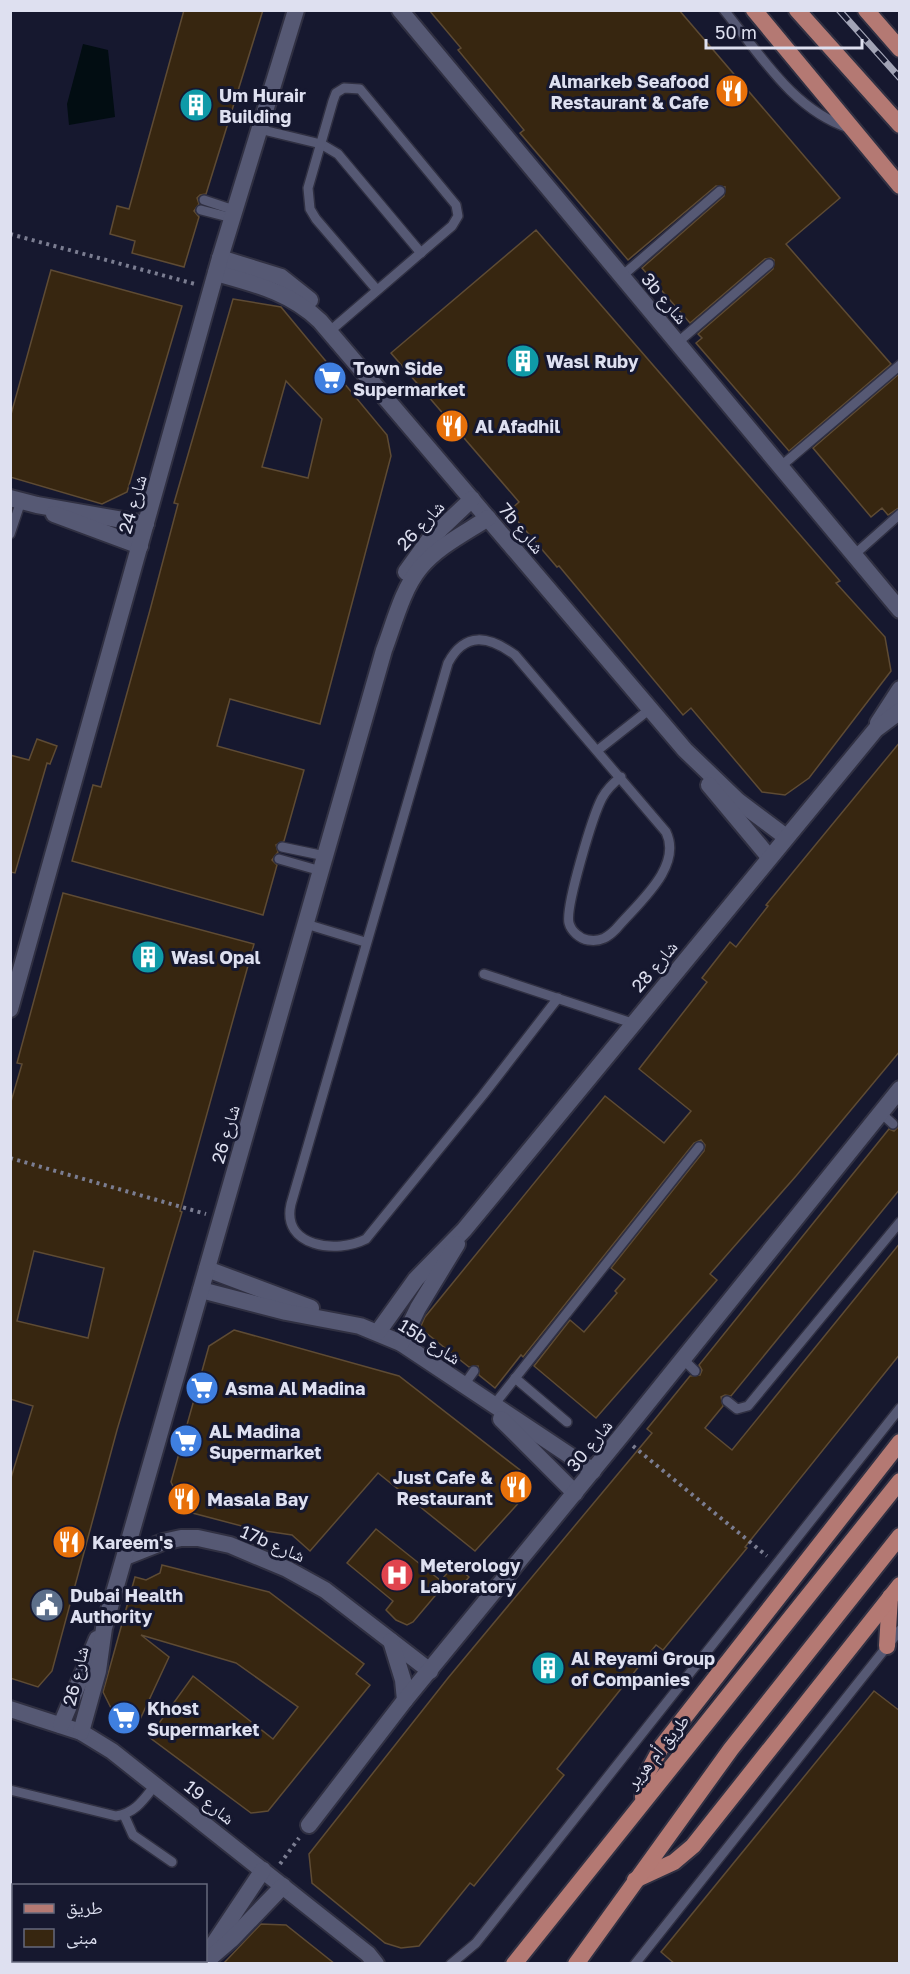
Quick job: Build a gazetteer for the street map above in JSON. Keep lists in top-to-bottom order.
{
  "streets": {
    "main road": ["طريق أم هرير"],
    "street": [
      "3b شارع",
      "شارع 24",
      "شارع 26",
      "7b شارع",
      "شارع 28",
      "15b شارع",
      "شارع 30",
      "17b شارع",
      "شارع 19"
    ]
  },
  "crossings": [
    ["شارع 24", "7b شارع"],
    ["شارع 26", "7b شارع"],
    ["شارع 26", "15b شارع"],
    ["شارع 26", "17b شارع"],
    ["شارع 26", "شارع 19"],
    ["7b شارع", "شارع 28"],
    ["شارع 28", "15b شارع"],
    ["15b شارع", "شارع 30"],
    ["شارع 30", "17b شارع"]
  ],
  "places": {
    "restaurant": [
      "Almarkeb Seafood Restaurant & Cafe",
      "Al Afadhil",
      "Just Cafe & Restaurant",
      "Masala Bay",
      "Kareem's"
    ],
    "building": [
      "Um Hurair Building",
      "Wasl Ruby",
      "Wasl Opal",
      "Al Reyami Group of Companies"
    ],
    "supermarket": [
      "Town Side Supermarket",
      "Asma Al Madina",
      "AL Madina Supermarket",
      "Khost Supermarket"
    ],
    "hospital": ["Meterology Laboratory"],
    "public building": ["Dubai Health Authority"]
  },
  "legend": ["طريق", "مبنى"],
  "scale_bar": "50 m"
}
